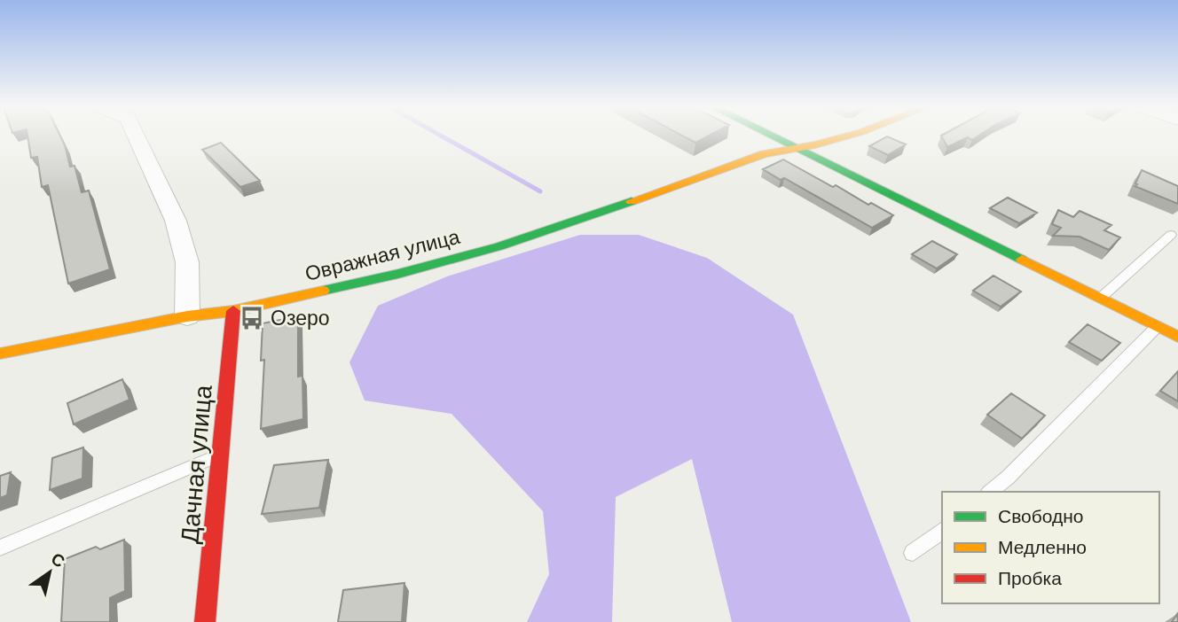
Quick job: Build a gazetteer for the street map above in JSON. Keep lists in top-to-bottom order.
{
  "streets": {
    "street": ["Овражная улица", "Дачная улица"]
  },
  "crossings": [
    ["Овражная улица", "Дачная улица"]
  ],
  "places": {
    "bus stop": ["Озеро"]
  },
  "legend": ["Свободно", "Медленно", "Пробка"],
  "north": "top right"
}
